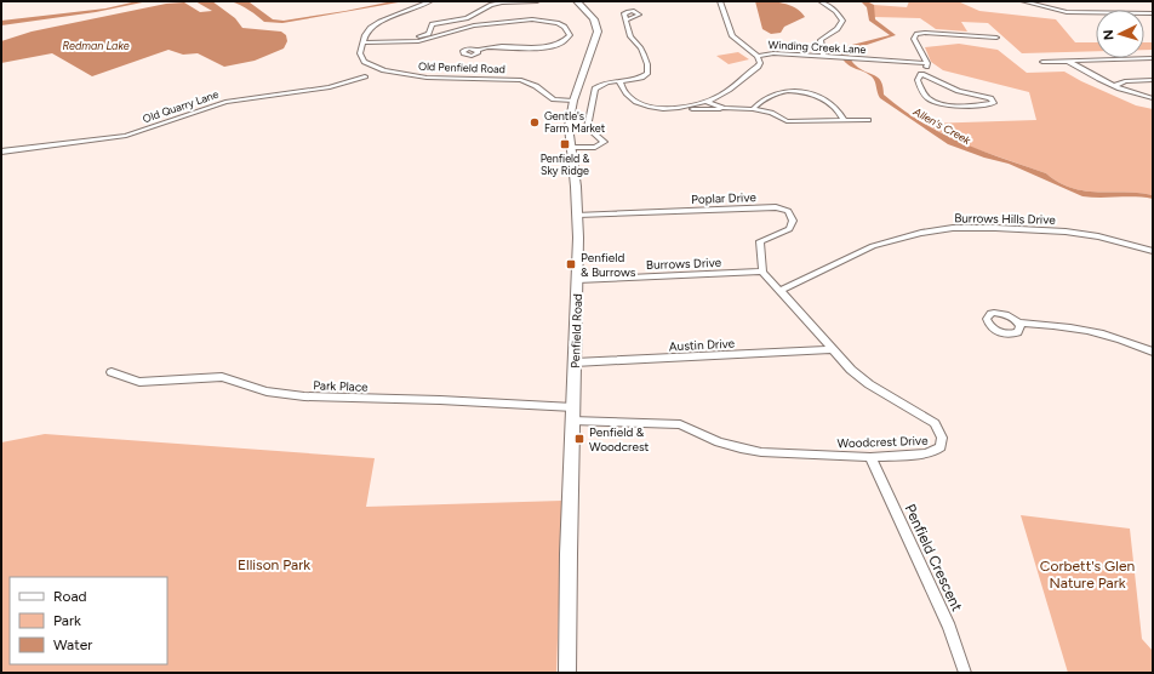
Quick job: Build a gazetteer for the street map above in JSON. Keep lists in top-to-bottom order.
{
  "streets": {
    "main road": ["Penfield Road"],
    "street": [
      "Winding Creek Lane",
      "Old Penfield Road",
      "Old Quarry Lane",
      "Poplar Drive",
      "Burrows Hills Drive",
      "Burrows Drive",
      "Austin Drive",
      "Park Place",
      "Woodcrest Drive",
      "Penfield Crescent"
    ]
  },
  "crossings": [
    ["Old Penfield Road", "Penfield Road"],
    ["Poplar Drive", "Burrows Drive"],
    ["Poplar Drive", "Penfield Road"],
    ["Poplar Drive", "Woodcrest Drive"],
    ["Burrows Hills Drive", "Woodcrest Drive"],
    ["Burrows Drive", "Penfield Road"],
    ["Burrows Drive", "Woodcrest Drive"],
    ["Penfield Road", "Austin Drive"],
    ["Penfield Road", "Park Place"],
    ["Penfield Road", "Woodcrest Drive"],
    ["Austin Drive", "Woodcrest Drive"],
    ["Park Place", "Woodcrest Drive"],
    ["Woodcrest Drive", "Penfield Crescent"]
  ],
  "water": ["Redman Lake", "Allen's Creek"],
  "parks": ["Ellison Park", "Corbett's Glen Nature Park"],
  "places": {
    "other": ["Gentle's Farm Market"],
    "transit": ["Penfield & Sky Ridge", "Penfield & Burrows", "Penfield & Woodcrest"]
  },
  "legend": ["Road", "Park", "Water"],
  "north": "left"
}
